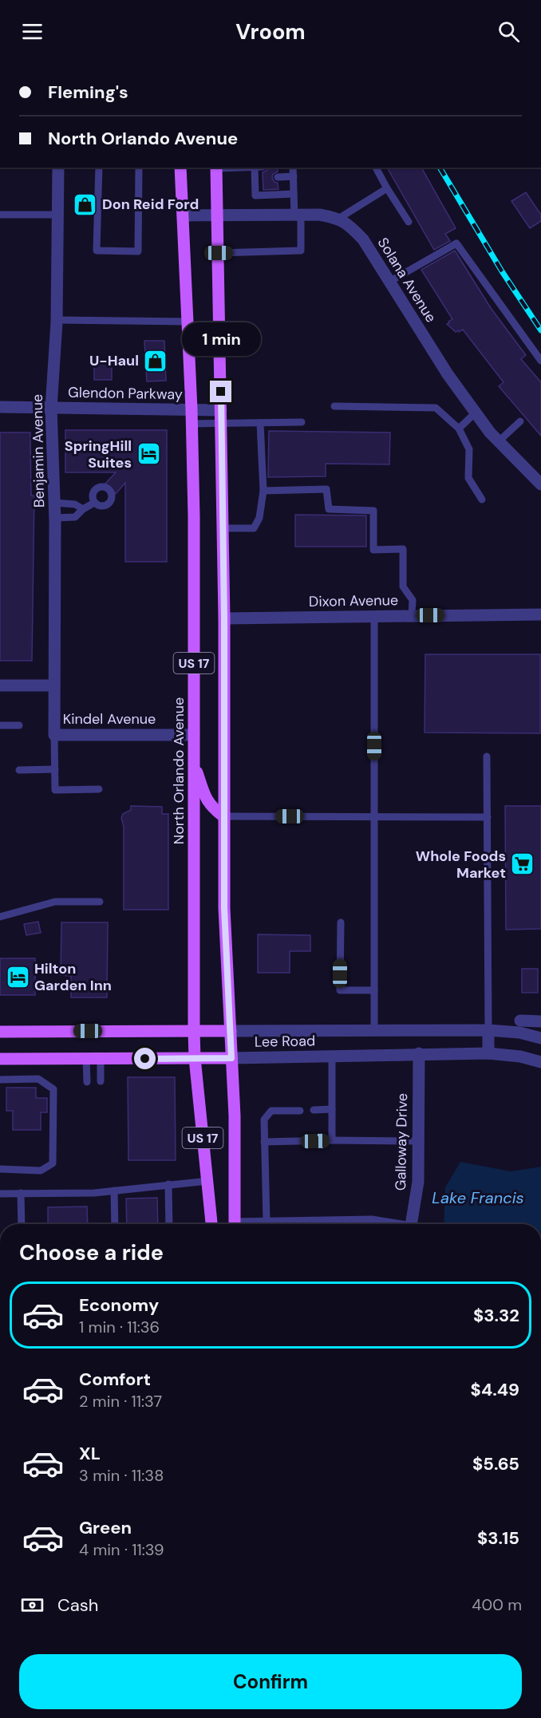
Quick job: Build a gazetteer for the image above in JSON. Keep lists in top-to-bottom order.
{
  "streets": {
    "main road": ["US 17", "North Orlando Avenue", "Lee Road"],
    "street": [
      "Solana Avenue",
      "Glendon Parkway",
      "Benjamin Avenue",
      "Dixon Avenue",
      "Kindel Avenue",
      "Galloway Drive"
    ]
  },
  "crossings": [
    ["Glendon Parkway", "Benjamin Avenue"],
    ["Glendon Parkway", "US 17"],
    ["Glendon Parkway", "North Orlando Avenue"],
    ["Benjamin Avenue", "Kindel Avenue"],
    ["Dixon Avenue", "US 17"],
    ["US 17", "Lee Road"],
    ["Kindel Avenue", "North Orlando Avenue"],
    ["North Orlando Avenue", "Lee Road"],
    ["Lee Road", "Galloway Drive"]
  ],
  "water": ["Lake Francis"],
  "places": {
    "shop": ["Don Reid Ford", "U-Haul"],
    "hotel": ["SpringHill Suites", "Hilton Garden Inn"],
    "supermarket": ["Whole Foods Market"]
  },
  "page": {
    "header": "Vroom",
    "banner": ["Fleming's", "North Orlando Avenue"],
    "bubble": "1 min",
    "heading": "Choose a ride",
    "list": [
      {
        "name": "Economy",
        "note": "1 min · 11:36",
        "value": "$3.32"
      },
      {
        "name": "Comfort",
        "note": "2 min · 11:37",
        "value": "$4.49"
      },
      {
        "name": "XL",
        "note": "3 min · 11:38",
        "value": "$5.65"
      },
      {
        "name": "Green",
        "note": "4 min · 11:39",
        "value": "$3.15"
      }
    ],
    "pay": ["Cash", "400 m"],
    "buttons": "Confirm"
  }
}
